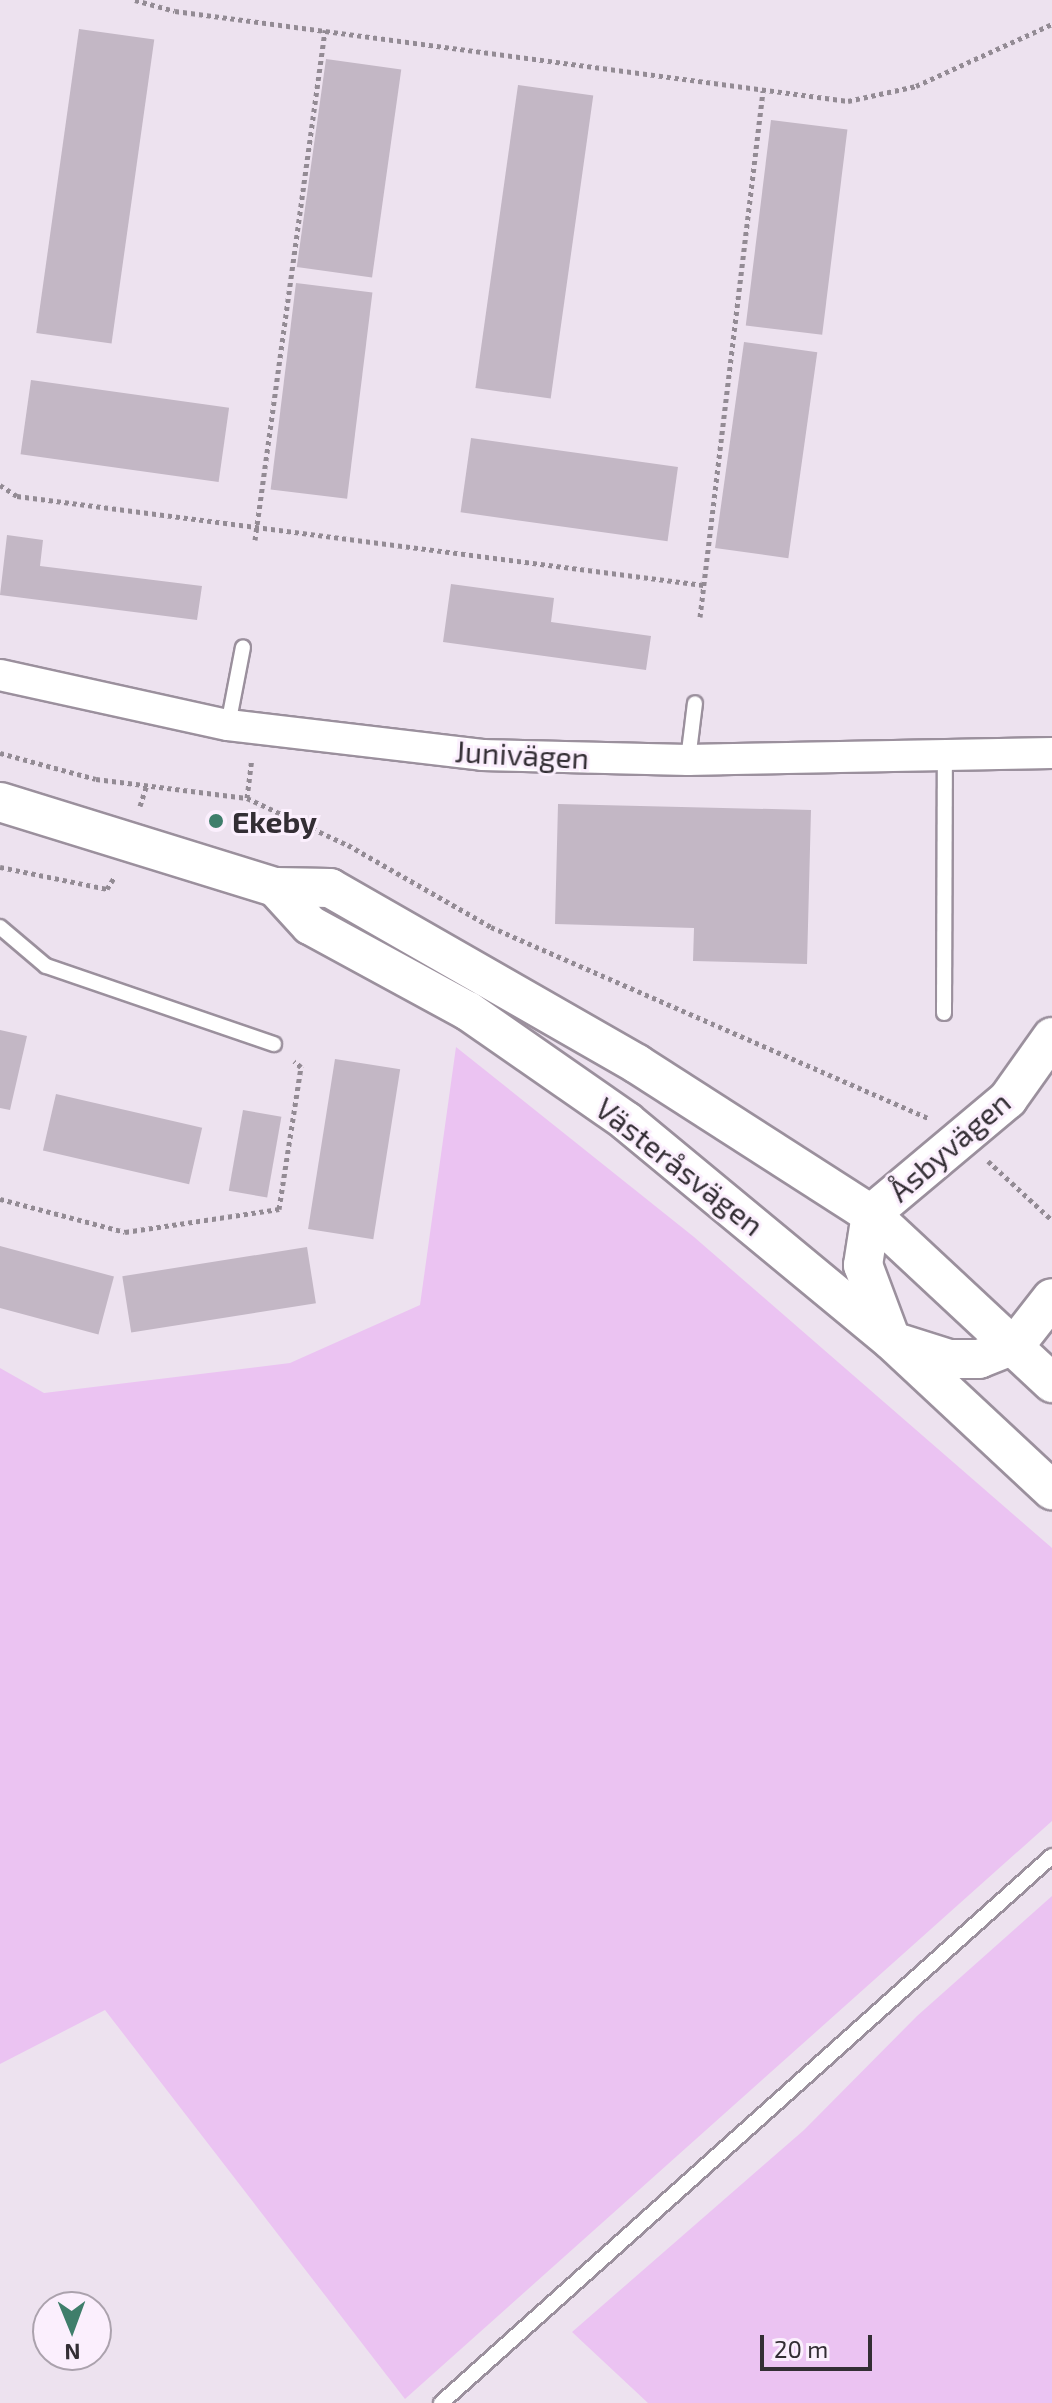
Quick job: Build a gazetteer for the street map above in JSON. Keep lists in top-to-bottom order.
{
  "streets": {
    "street": ["Junivägen", "Åsbyvägen", "Västeråsvägen"]
  },
  "crossings": [
    ["Åsbyvägen", "Västeråsvägen"]
  ],
  "places": ["Ekeby"],
  "scale_bar": "20 m",
  "north": "bottom"
}
